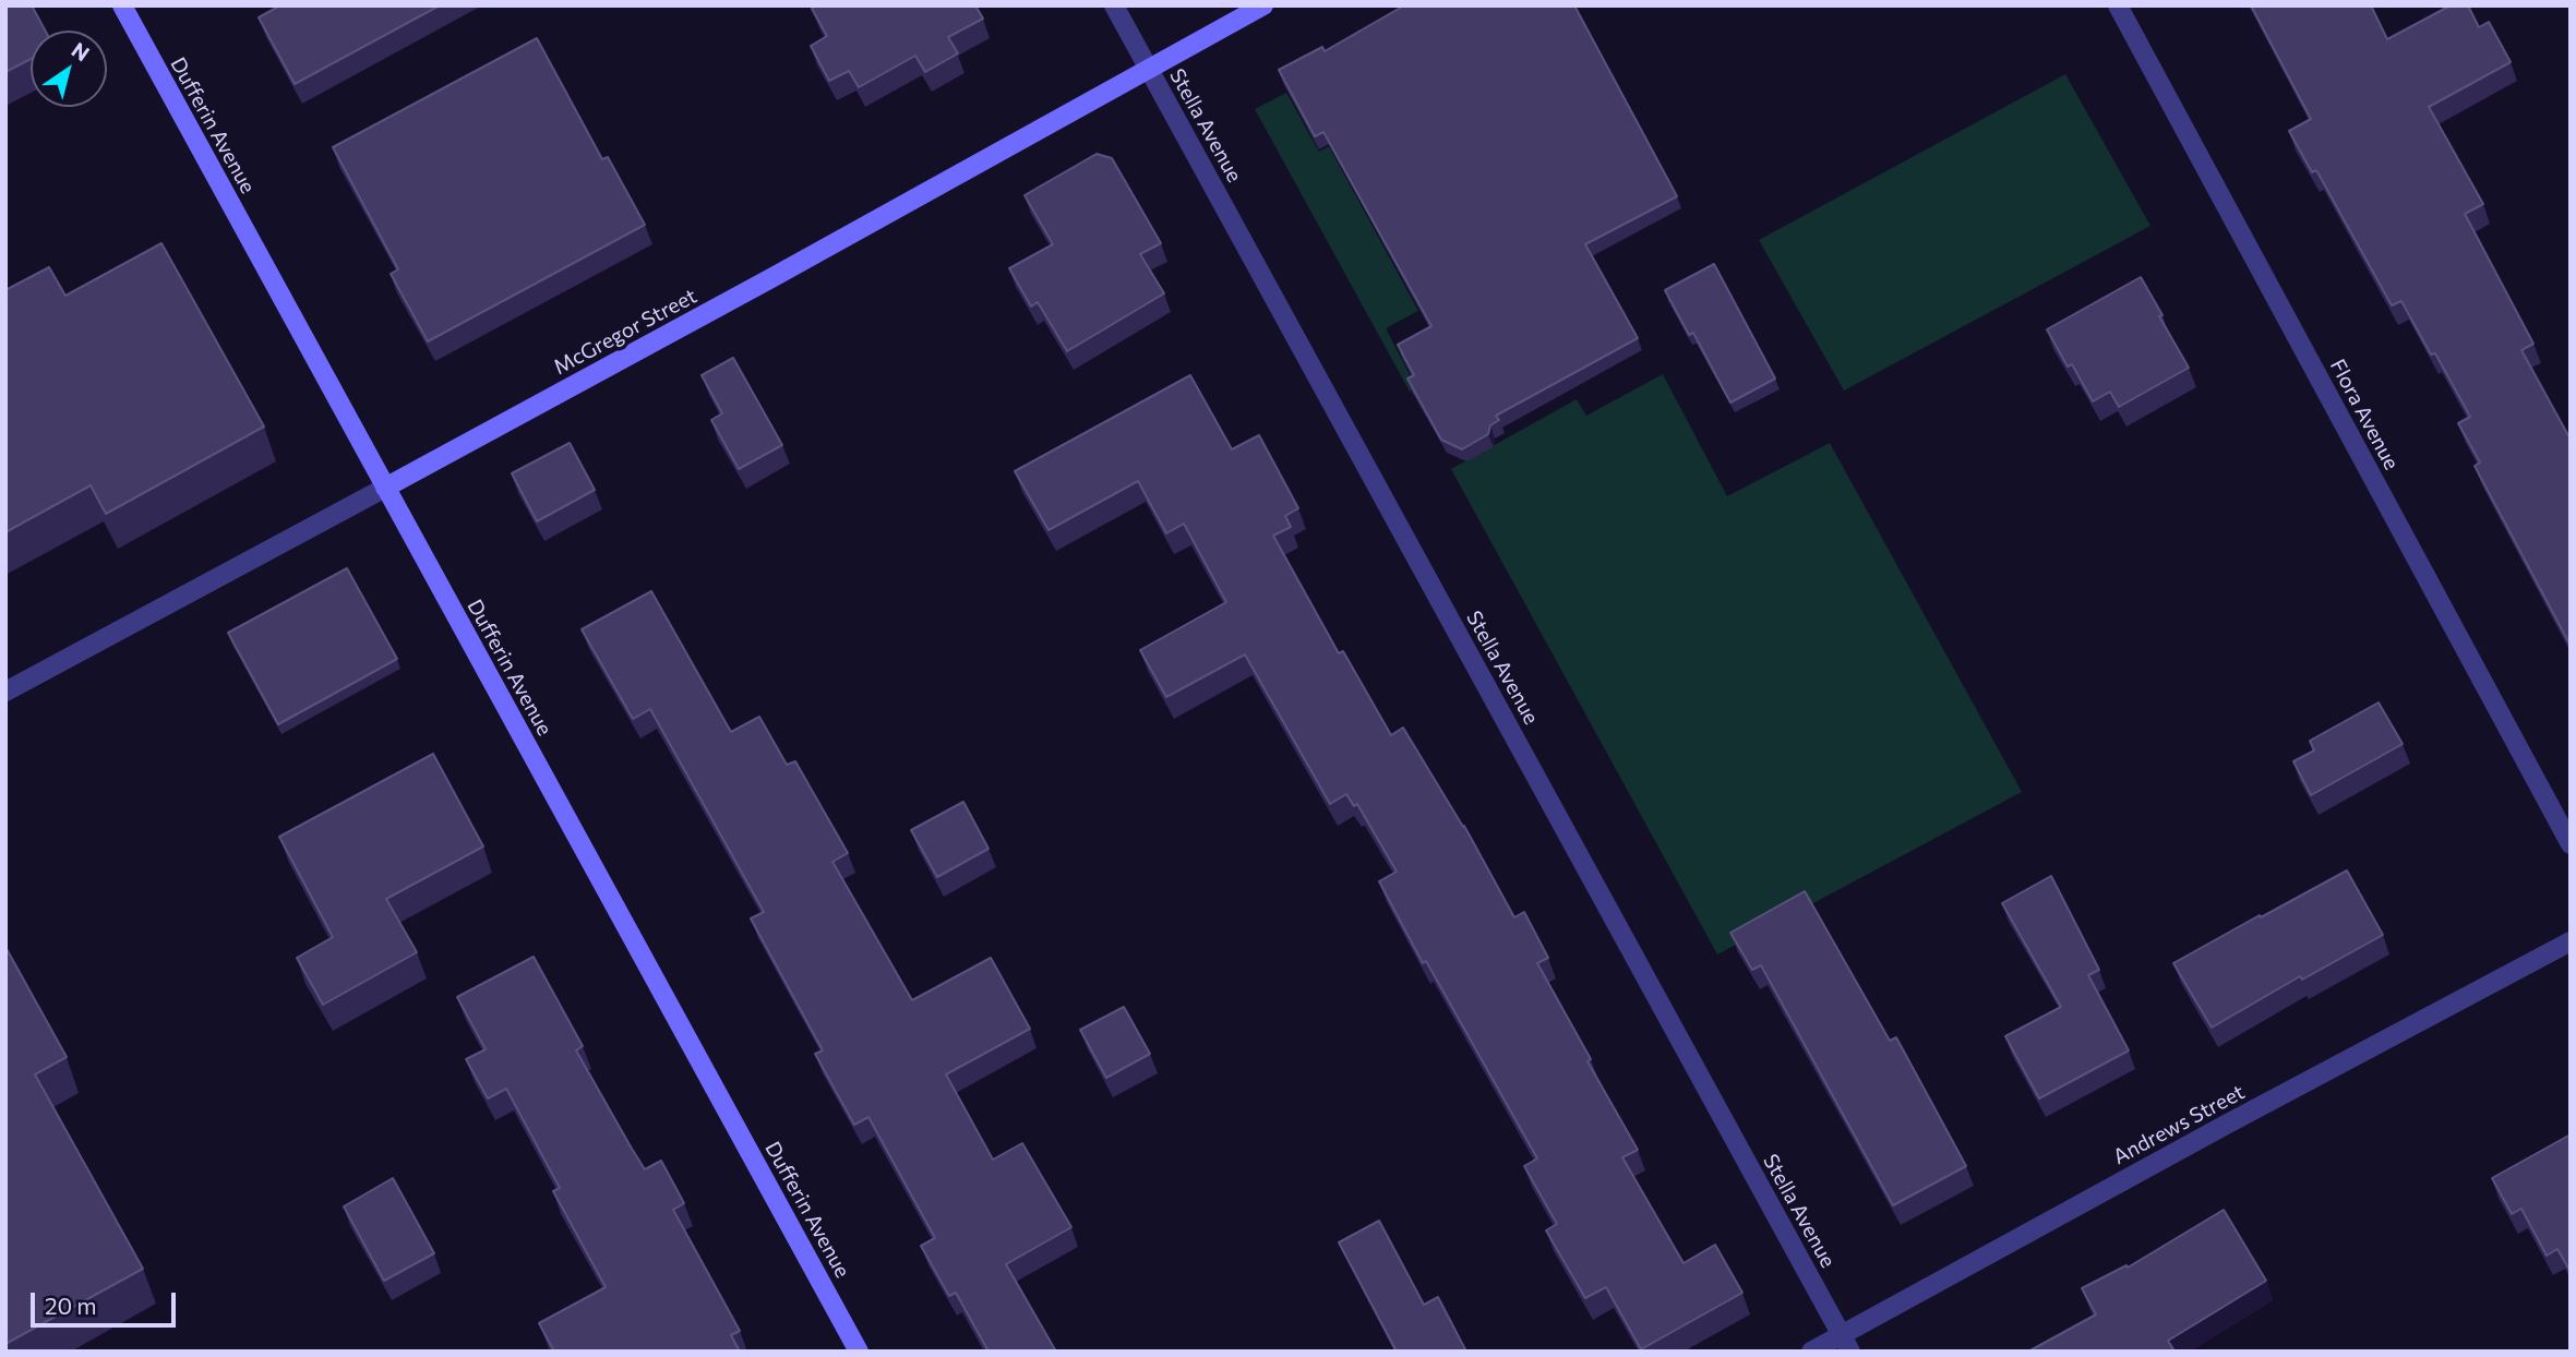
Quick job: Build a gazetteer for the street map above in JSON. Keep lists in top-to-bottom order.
{
  "streets": {
    "main road": ["Dufferin Avenue", "McGregor Street"],
    "street": ["Stella Avenue", "Flora Avenue", "Andrews Street"]
  },
  "crossings": [
    ["Dufferin Avenue", "McGregor Street"],
    ["Stella Avenue", "McGregor Street"],
    ["Stella Avenue", "Andrews Street"]
  ],
  "scale_bar": "20 m",
  "north": "top right"
}
